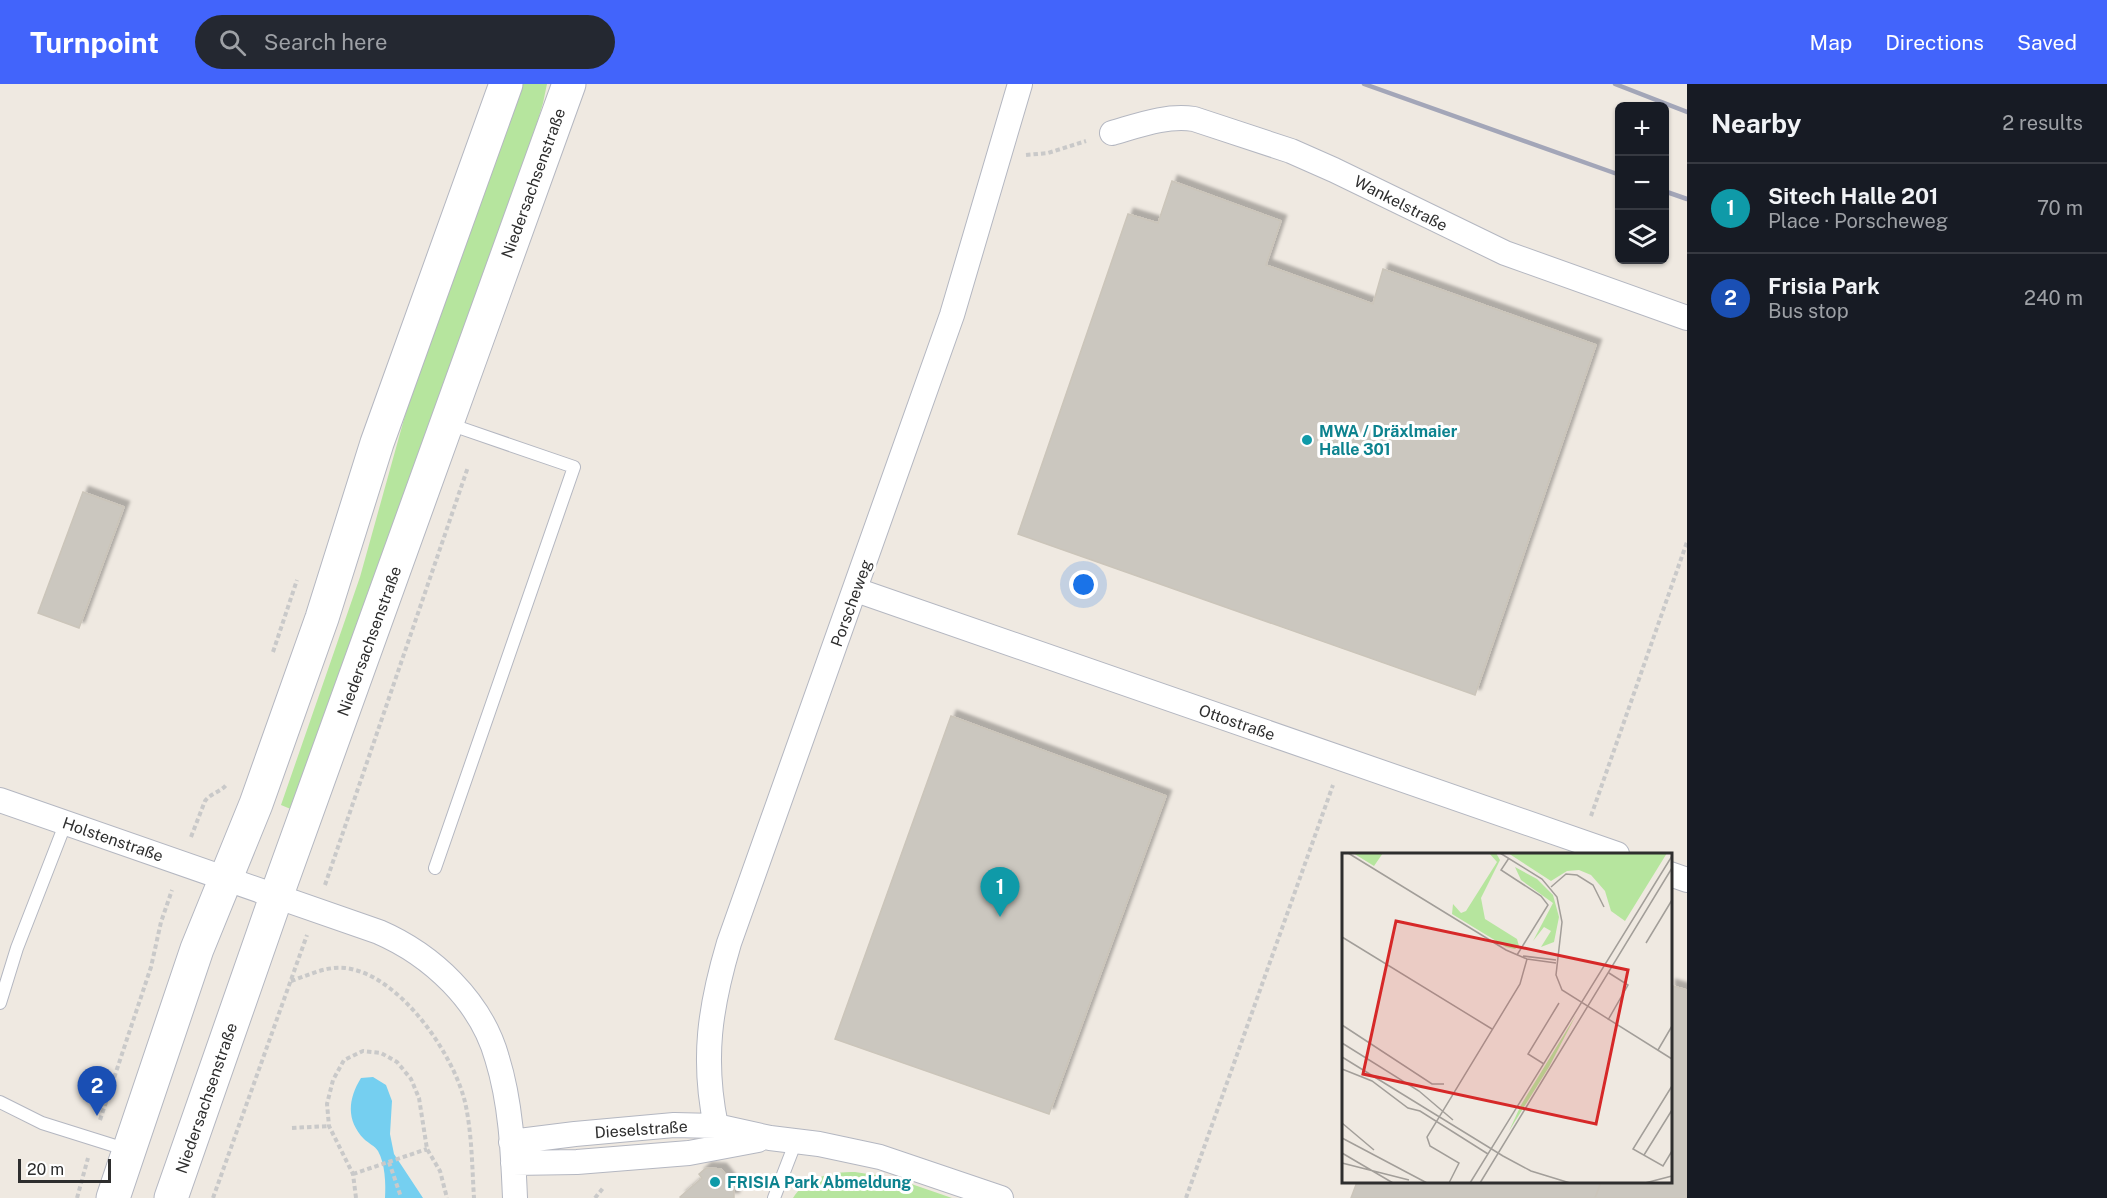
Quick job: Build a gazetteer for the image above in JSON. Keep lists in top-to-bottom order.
{
  "streets": {
    "main road": ["Niedersachsenstraße"],
    "street": [
      "Wankelstraße",
      "Porscheweg",
      "Ottostraße",
      "Holstenstraße",
      "Dieselstraße"
    ]
  },
  "crossings": [
    ["Niedersachsenstraße", "Holstenstraße"],
    ["Porscheweg", "Ottostraße"],
    ["Porscheweg", "Dieselstraße"],
    ["Holstenstraße", "Dieselstraße"]
  ],
  "places": ["MWA / Dräxlmaier Halle 301", "FRISIA Park Abmeldung"],
  "scale_bar": "20 m",
  "page": {
    "header": "Turnpoint",
    "search": "Search here",
    "nav": ["Map", "Directions", "Saved"],
    "heading": ["Nearby", "2 results"],
    "map_buttons": ["+", "−"],
    "list": [
      {
        "mark": "1",
        "name": "Sitech Halle 201",
        "note": "Place · Porscheweg",
        "value": "70 m"
      },
      {
        "mark": "2",
        "name": "Frisia Park",
        "note": "Bus stop",
        "value": "240 m"
      }
    ],
    "pins": ["1", "2"],
    "scale": "20 m"
  }
}
